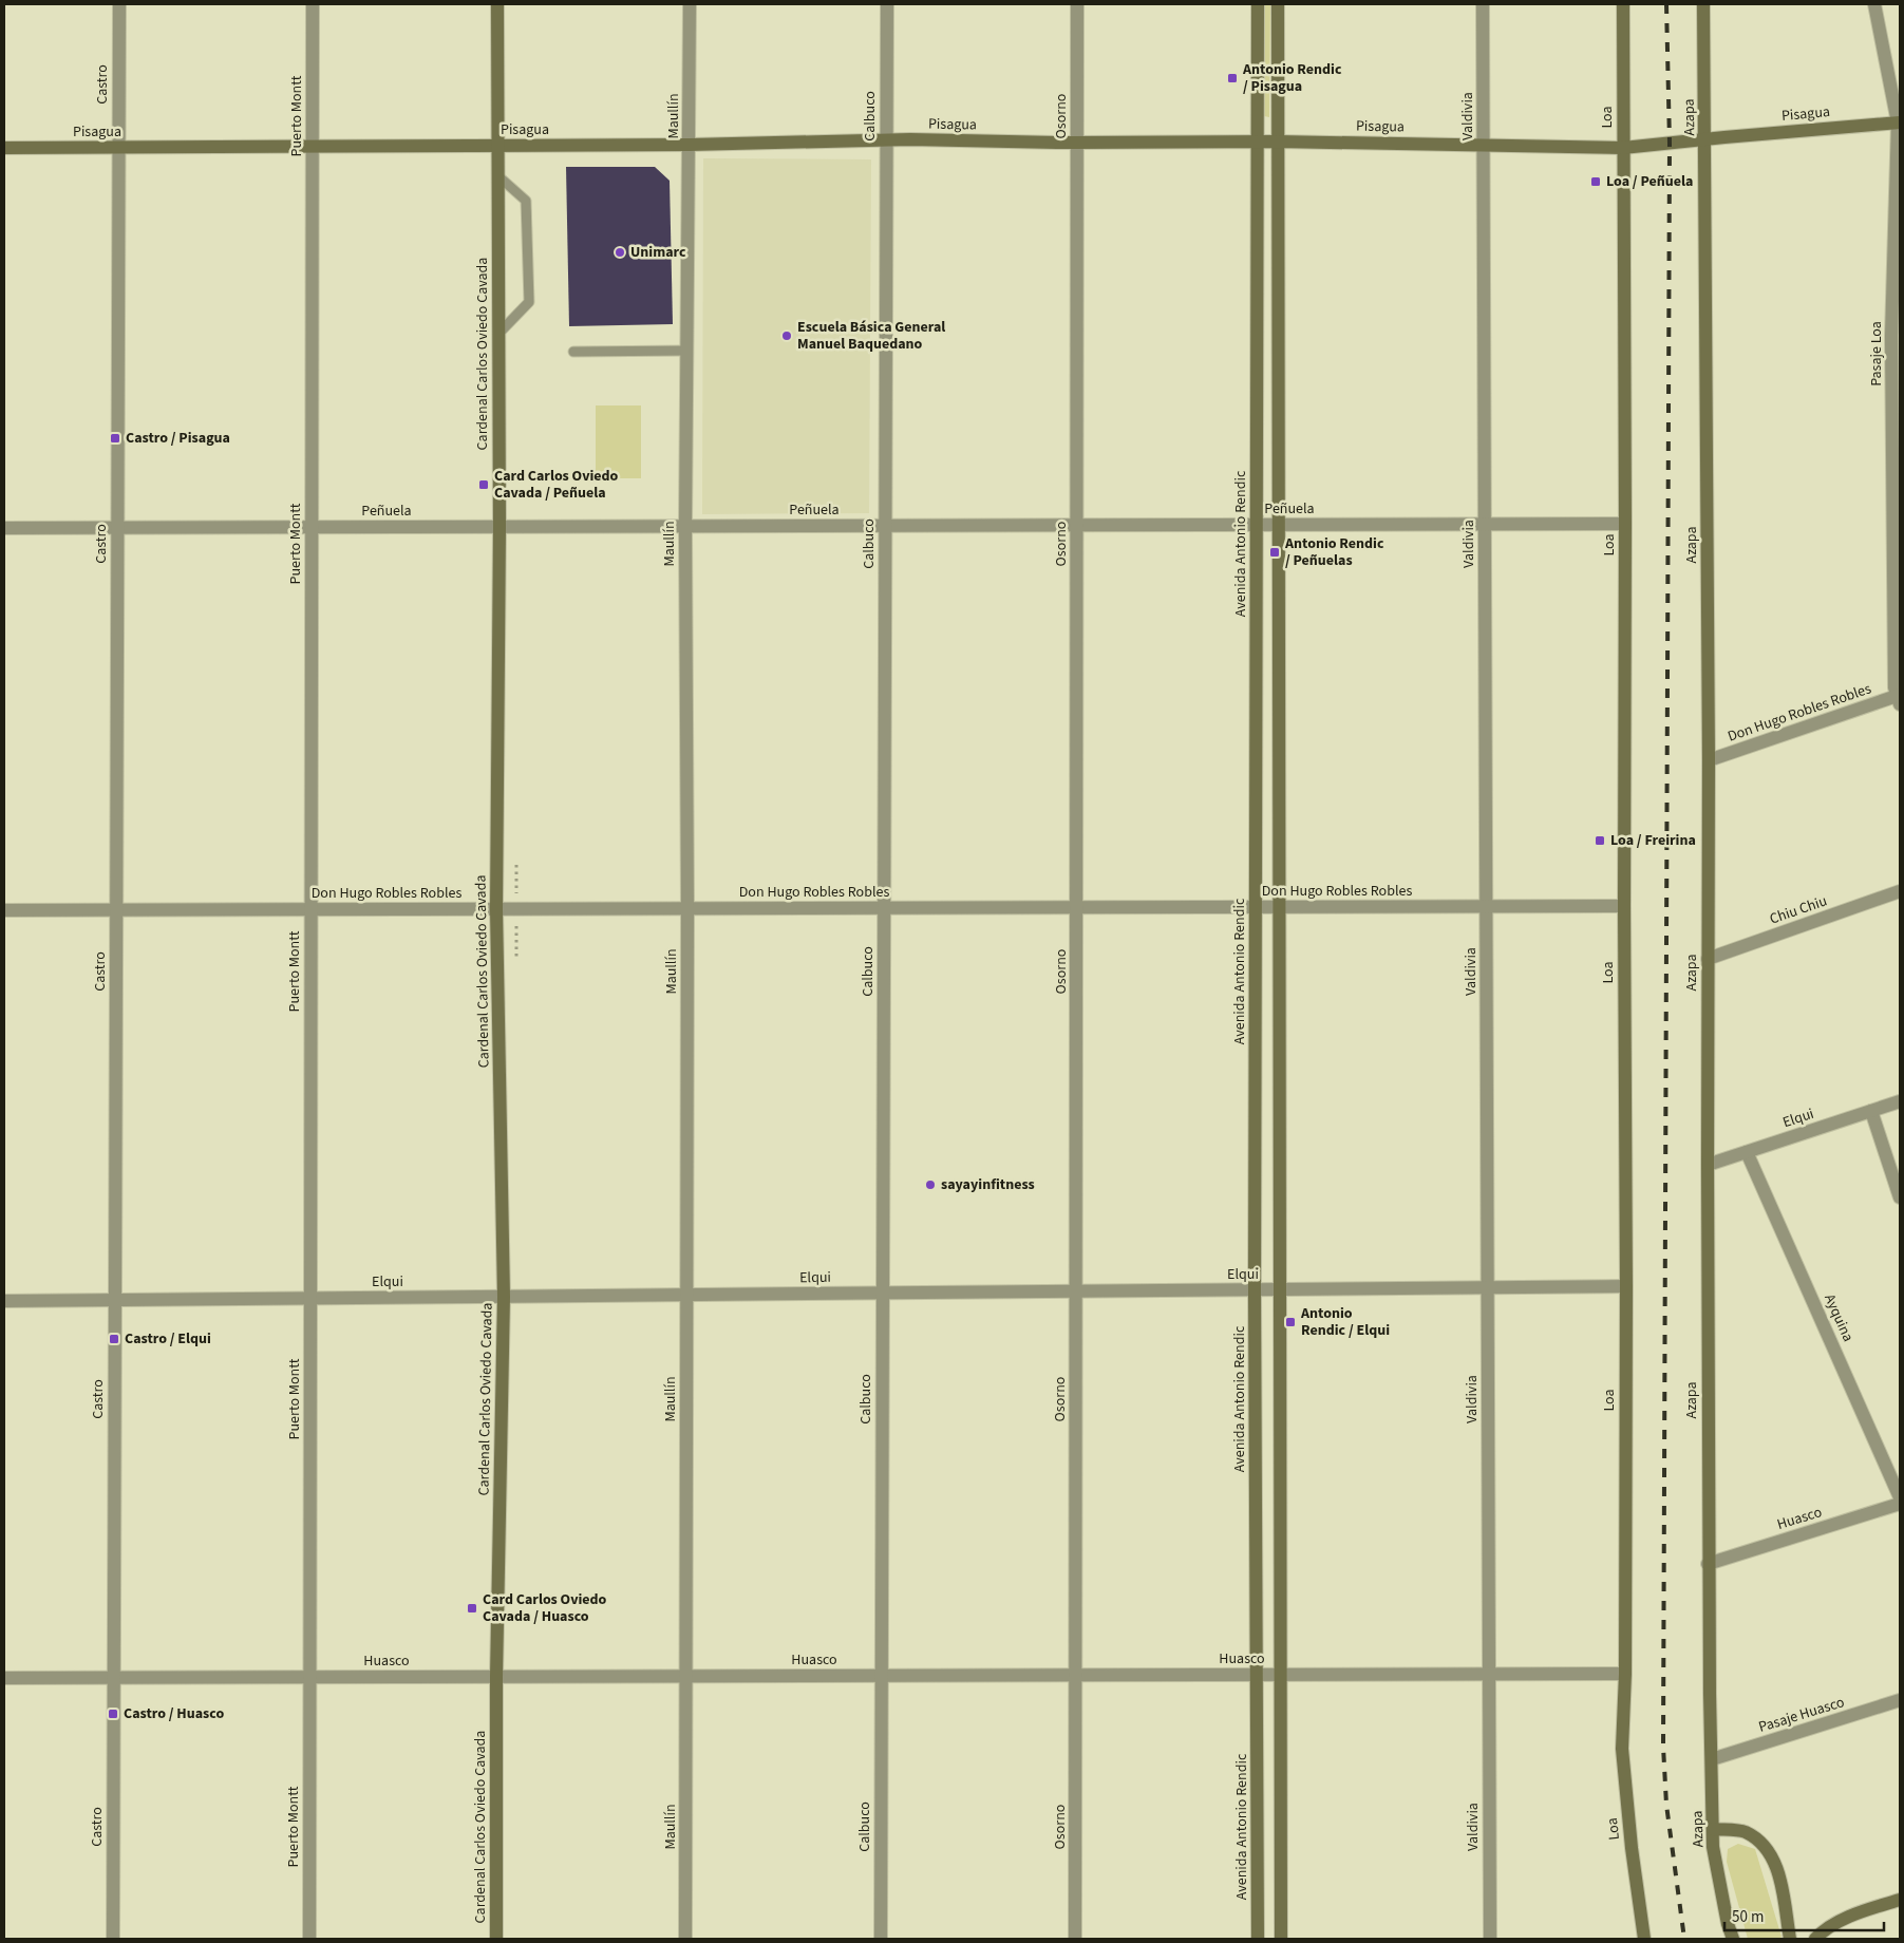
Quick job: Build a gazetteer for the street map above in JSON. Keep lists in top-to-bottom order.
{
  "streets": {
    "main road": [
      "Pisagua",
      "Loa",
      "Azapa",
      "Cardenal Carlos Oviedo Cavada",
      "Avenida Antonio Rendic"
    ],
    "street": [
      "Castro",
      "Puerto Montt",
      "Maullín",
      "Calbuco",
      "Osorno",
      "Valdivia",
      "Pasaje Loa",
      "Peñuela",
      "Don Hugo Robles Robles",
      "Chiu Chiu",
      "Elqui",
      "Ayquina",
      "Huasco",
      "Pasaje Huasco"
    ]
  },
  "crossings": [
    ["Castro", "Pisagua"],
    ["Castro", "Peñuela"],
    ["Castro", "Don Hugo Robles Robles"],
    ["Castro", "Elqui"],
    ["Castro", "Huasco"],
    ["Pisagua", "Puerto Montt"],
    ["Pisagua", "Maullín"],
    ["Pisagua", "Calbuco"],
    ["Pisagua", "Osorno"],
    ["Pisagua", "Valdivia"],
    ["Pisagua", "Loa"],
    ["Pisagua", "Azapa"],
    ["Pisagua", "Cardenal Carlos Oviedo Cavada"],
    ["Pisagua", "Pasaje Loa"],
    ["Pisagua", "Avenida Antonio Rendic"],
    ["Puerto Montt", "Peñuela"],
    ["Puerto Montt", "Don Hugo Robles Robles"],
    ["Puerto Montt", "Elqui"],
    ["Puerto Montt", "Huasco"],
    ["Maullín", "Peñuela"],
    ["Maullín", "Don Hugo Robles Robles"],
    ["Maullín", "Elqui"],
    ["Maullín", "Huasco"],
    ["Calbuco", "Peñuela"],
    ["Calbuco", "Don Hugo Robles Robles"],
    ["Calbuco", "Elqui"],
    ["Calbuco", "Huasco"],
    ["Osorno", "Peñuela"],
    ["Osorno", "Don Hugo Robles Robles"],
    ["Osorno", "Elqui"],
    ["Osorno", "Huasco"],
    ["Valdivia", "Peñuela"],
    ["Valdivia", "Don Hugo Robles Robles"],
    ["Valdivia", "Elqui"],
    ["Valdivia", "Huasco"],
    ["Loa", "Peñuela"],
    ["Loa", "Don Hugo Robles Robles"],
    ["Loa", "Elqui"],
    ["Loa", "Huasco"],
    ["Azapa", "Don Hugo Robles Robles"],
    ["Azapa", "Chiu Chiu"],
    ["Azapa", "Elqui"],
    ["Azapa", "Huasco"],
    ["Azapa", "Pasaje Huasco"],
    ["Cardenal Carlos Oviedo Cavada", "Peñuela"],
    ["Cardenal Carlos Oviedo Cavada", "Don Hugo Robles Robles"],
    ["Cardenal Carlos Oviedo Cavada", "Elqui"],
    ["Cardenal Carlos Oviedo Cavada", "Huasco"],
    ["Pasaje Loa", "Don Hugo Robles Robles"],
    ["Peñuela", "Avenida Antonio Rendic"],
    ["Avenida Antonio Rendic", "Don Hugo Robles Robles"],
    ["Avenida Antonio Rendic", "Elqui"],
    ["Avenida Antonio Rendic", "Huasco"],
    ["Elqui", "Ayquina"]
  ],
  "places": {
    "transit": [
      "Antonio Rendic / Pisagua",
      "Loa / Peñuela",
      "Castro / Pisagua",
      "Card Carlos Oviedo Cavada / Peñuela",
      "Antonio Rendic / Peñuelas",
      "Loa / Freirina",
      "Antonio Rendic / Elqui",
      "Castro / Elqui",
      "Card Carlos Oviedo Cavada / Huasco",
      "Castro / Huasco"
    ],
    "other": ["Unimarc", "Escuela Básica General Manuel Baquedano", "sayayinfitness"]
  },
  "scale_bar": "50 m"
}
